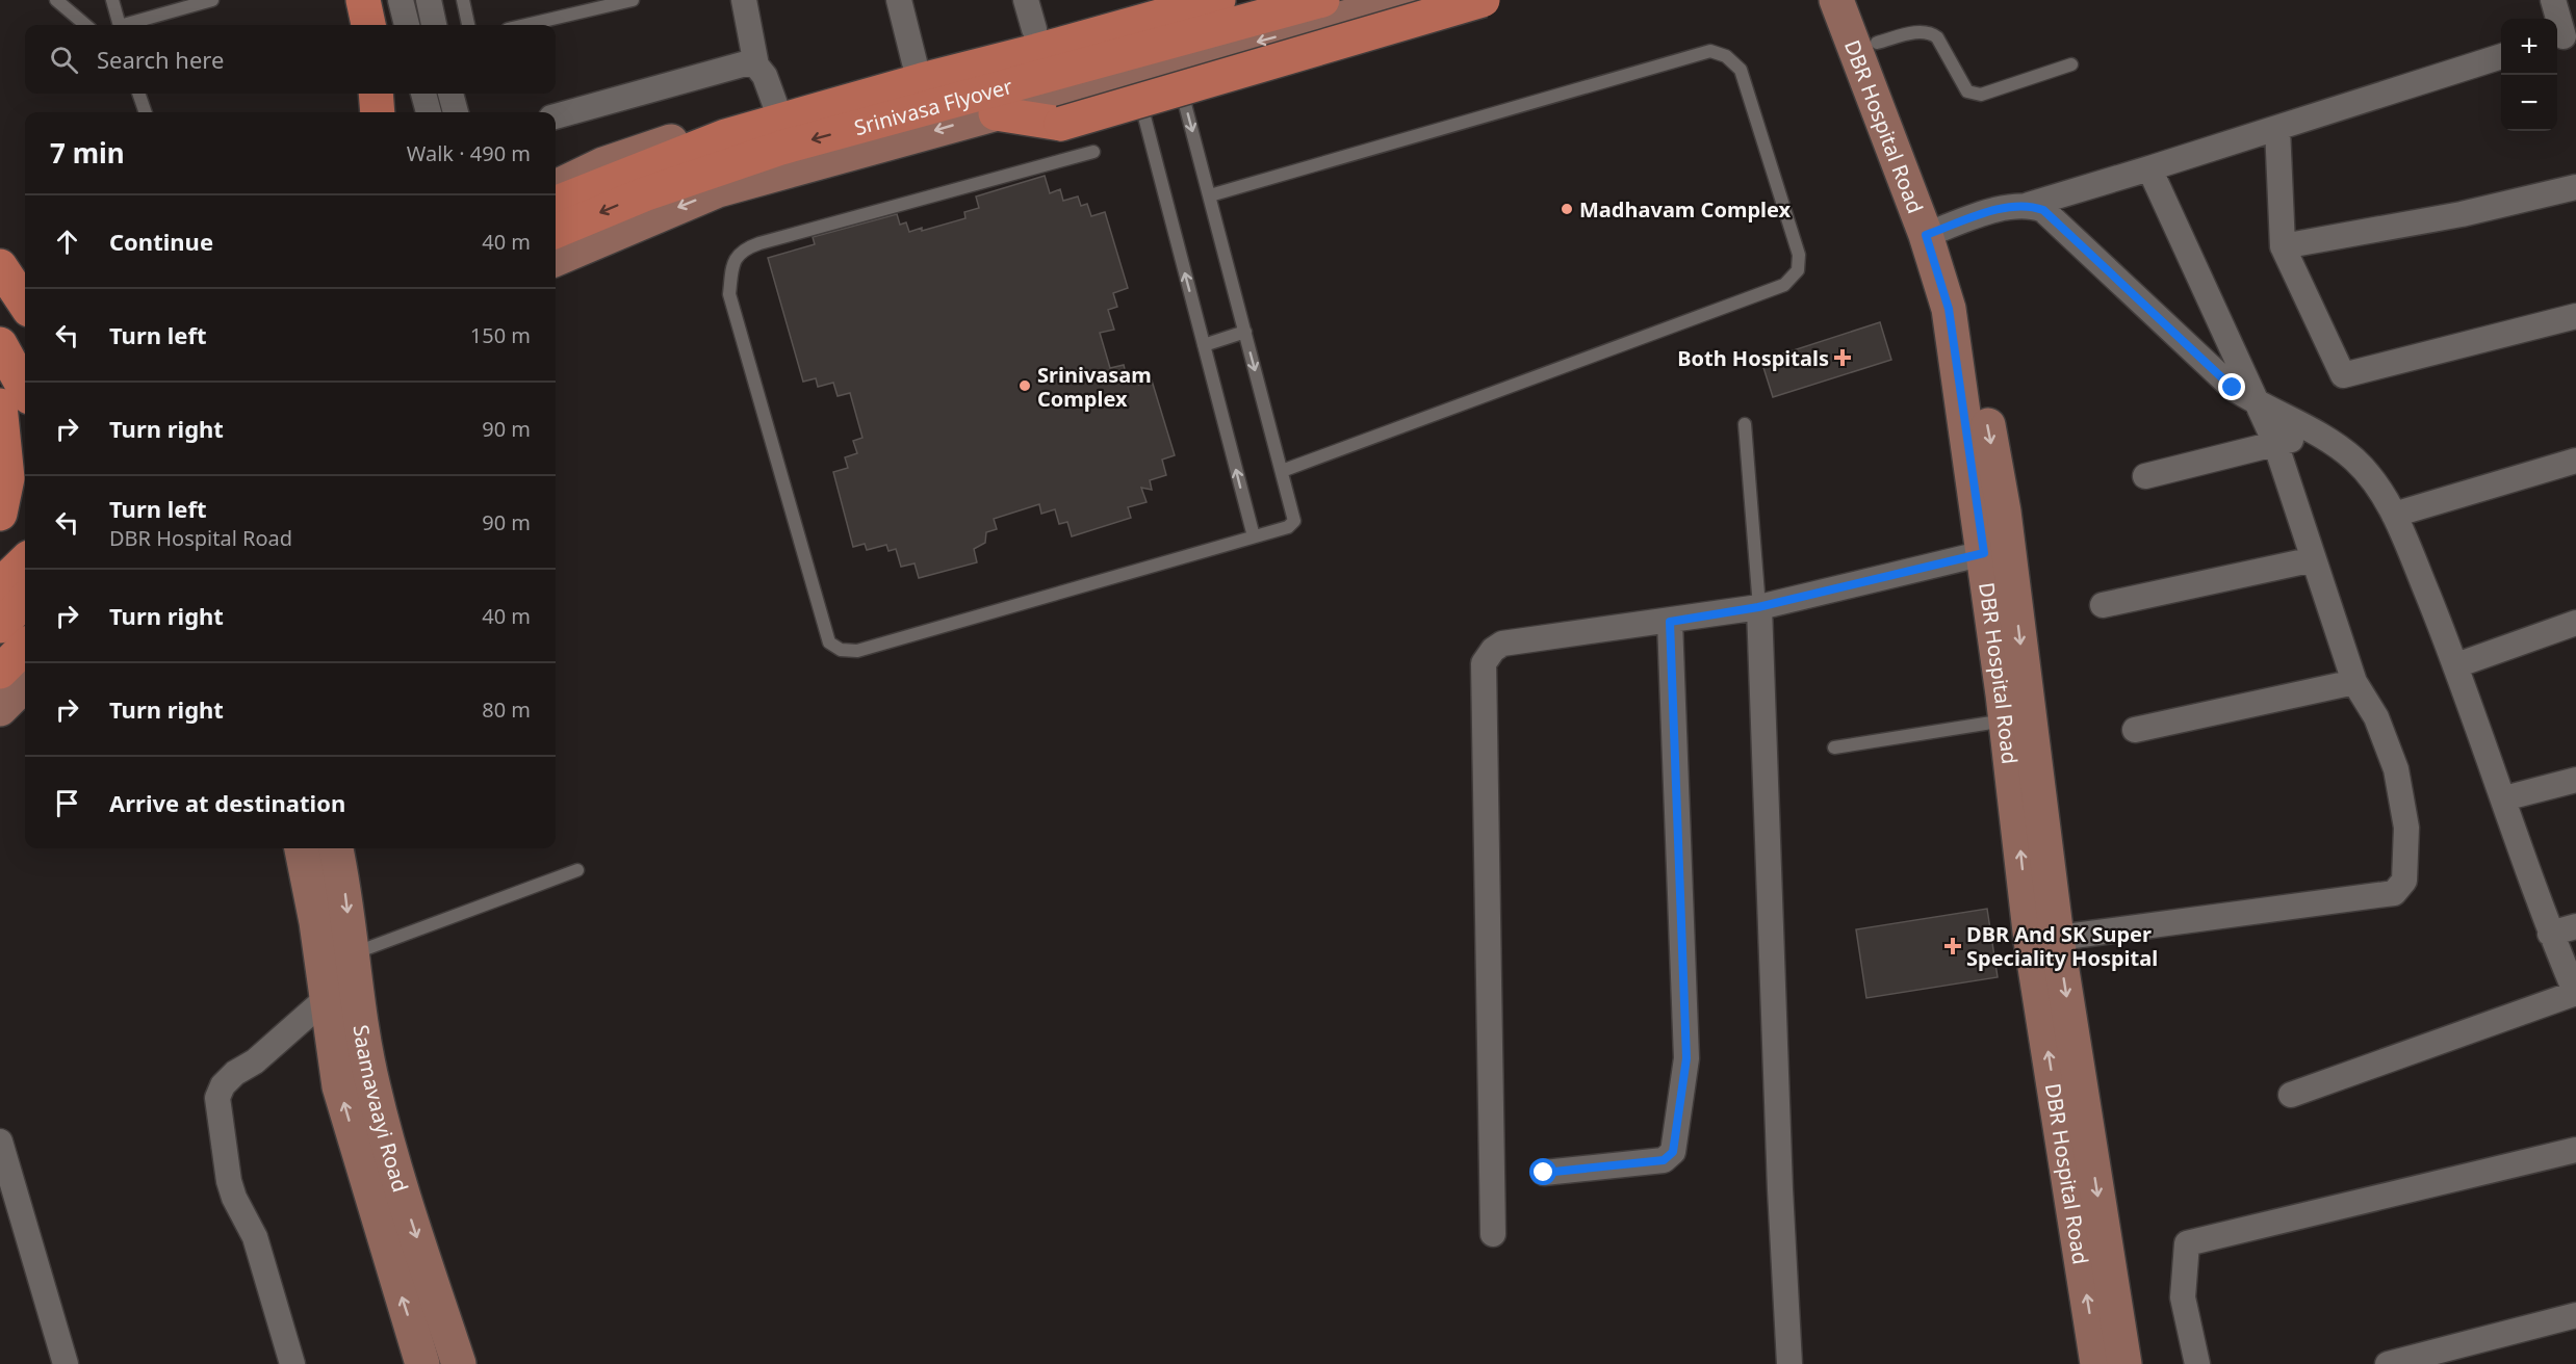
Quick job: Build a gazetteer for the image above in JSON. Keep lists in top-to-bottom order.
{
  "streets": {
    "main road": ["Srinivasa Flyover"],
    "street": ["DBR Hospital Road", "Saamavaayi Road"]
  },
  "places": {
    "other": ["Madhavam Complex", "Srinivasam Complex"],
    "health": ["Both Hospitals", "DBR And SK Super Speciality Hospital"]
  },
  "page": {
    "map_buttons": ["+", "−"],
    "search": "Search here",
    "heading": ["7 min", "Walk · 490 m"],
    "list": [
      ["Continue", "40 m"],
      ["Turn left", "150 m"],
      ["Turn right", "90 m"],
      ["Turn left", "DBR Hospital Road", "90 m"],
      ["Turn right", "40 m"],
      ["Turn right", "80 m"],
      "Arrive at destination"
    ]
  }
}
